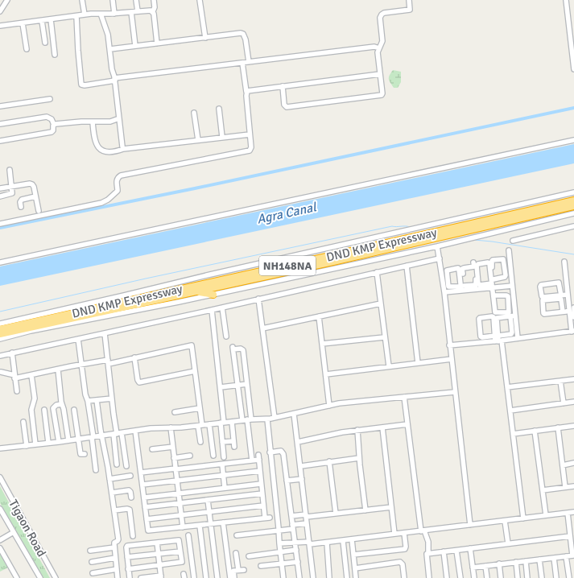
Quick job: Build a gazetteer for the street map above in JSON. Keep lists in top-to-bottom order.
{
  "streets": {
    "highway": ["DND KMP Expressway", "NH148NA"],
    "street": ["Tigaon Road"]
  },
  "water": ["Agra Canal"]
}
